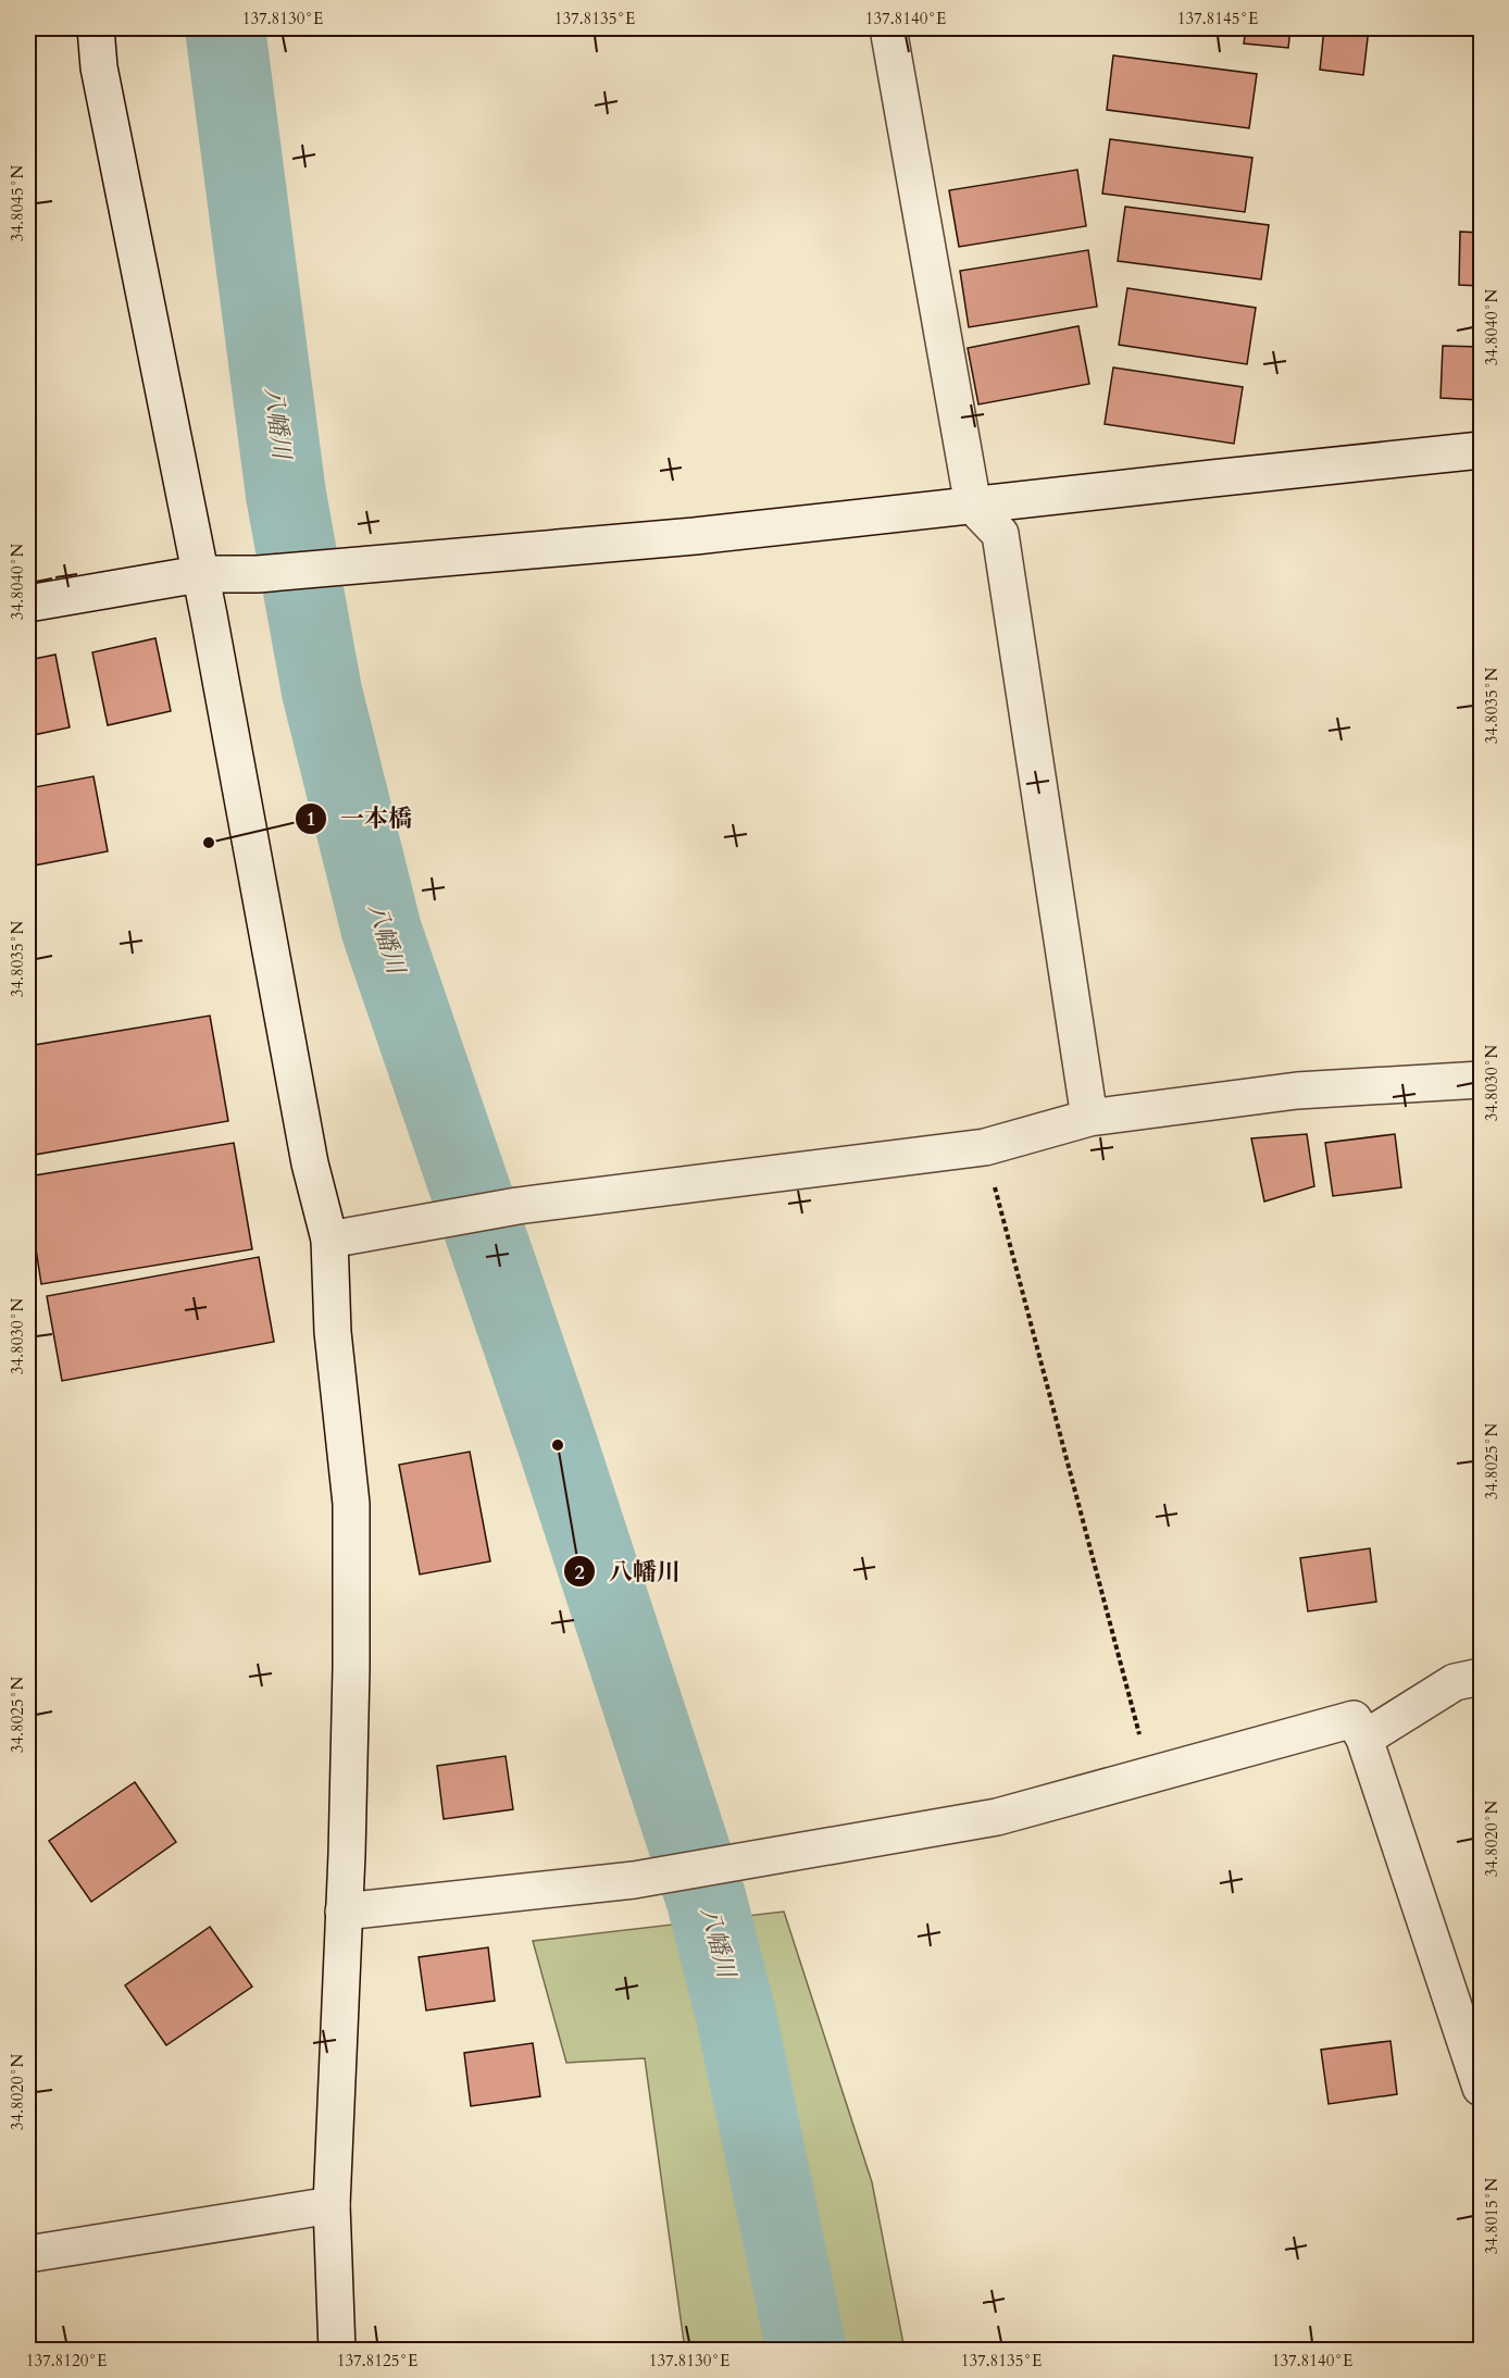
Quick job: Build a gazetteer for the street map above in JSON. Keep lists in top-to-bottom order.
{
  "water": ["八幡川"],
  "places": ["一本橋", "八幡川"],
  "coordinates": [
    "137.8130°E",
    "137.8135°E",
    "137.8140°E",
    "137.8145°E",
    "34.8045°N",
    "34.8040°N",
    "34.8035°N",
    "34.8030°N",
    "34.8025°N",
    "34.8020°N",
    "34.8015°N",
    "137.8120°E",
    "137.8125°E"
  ]
}
